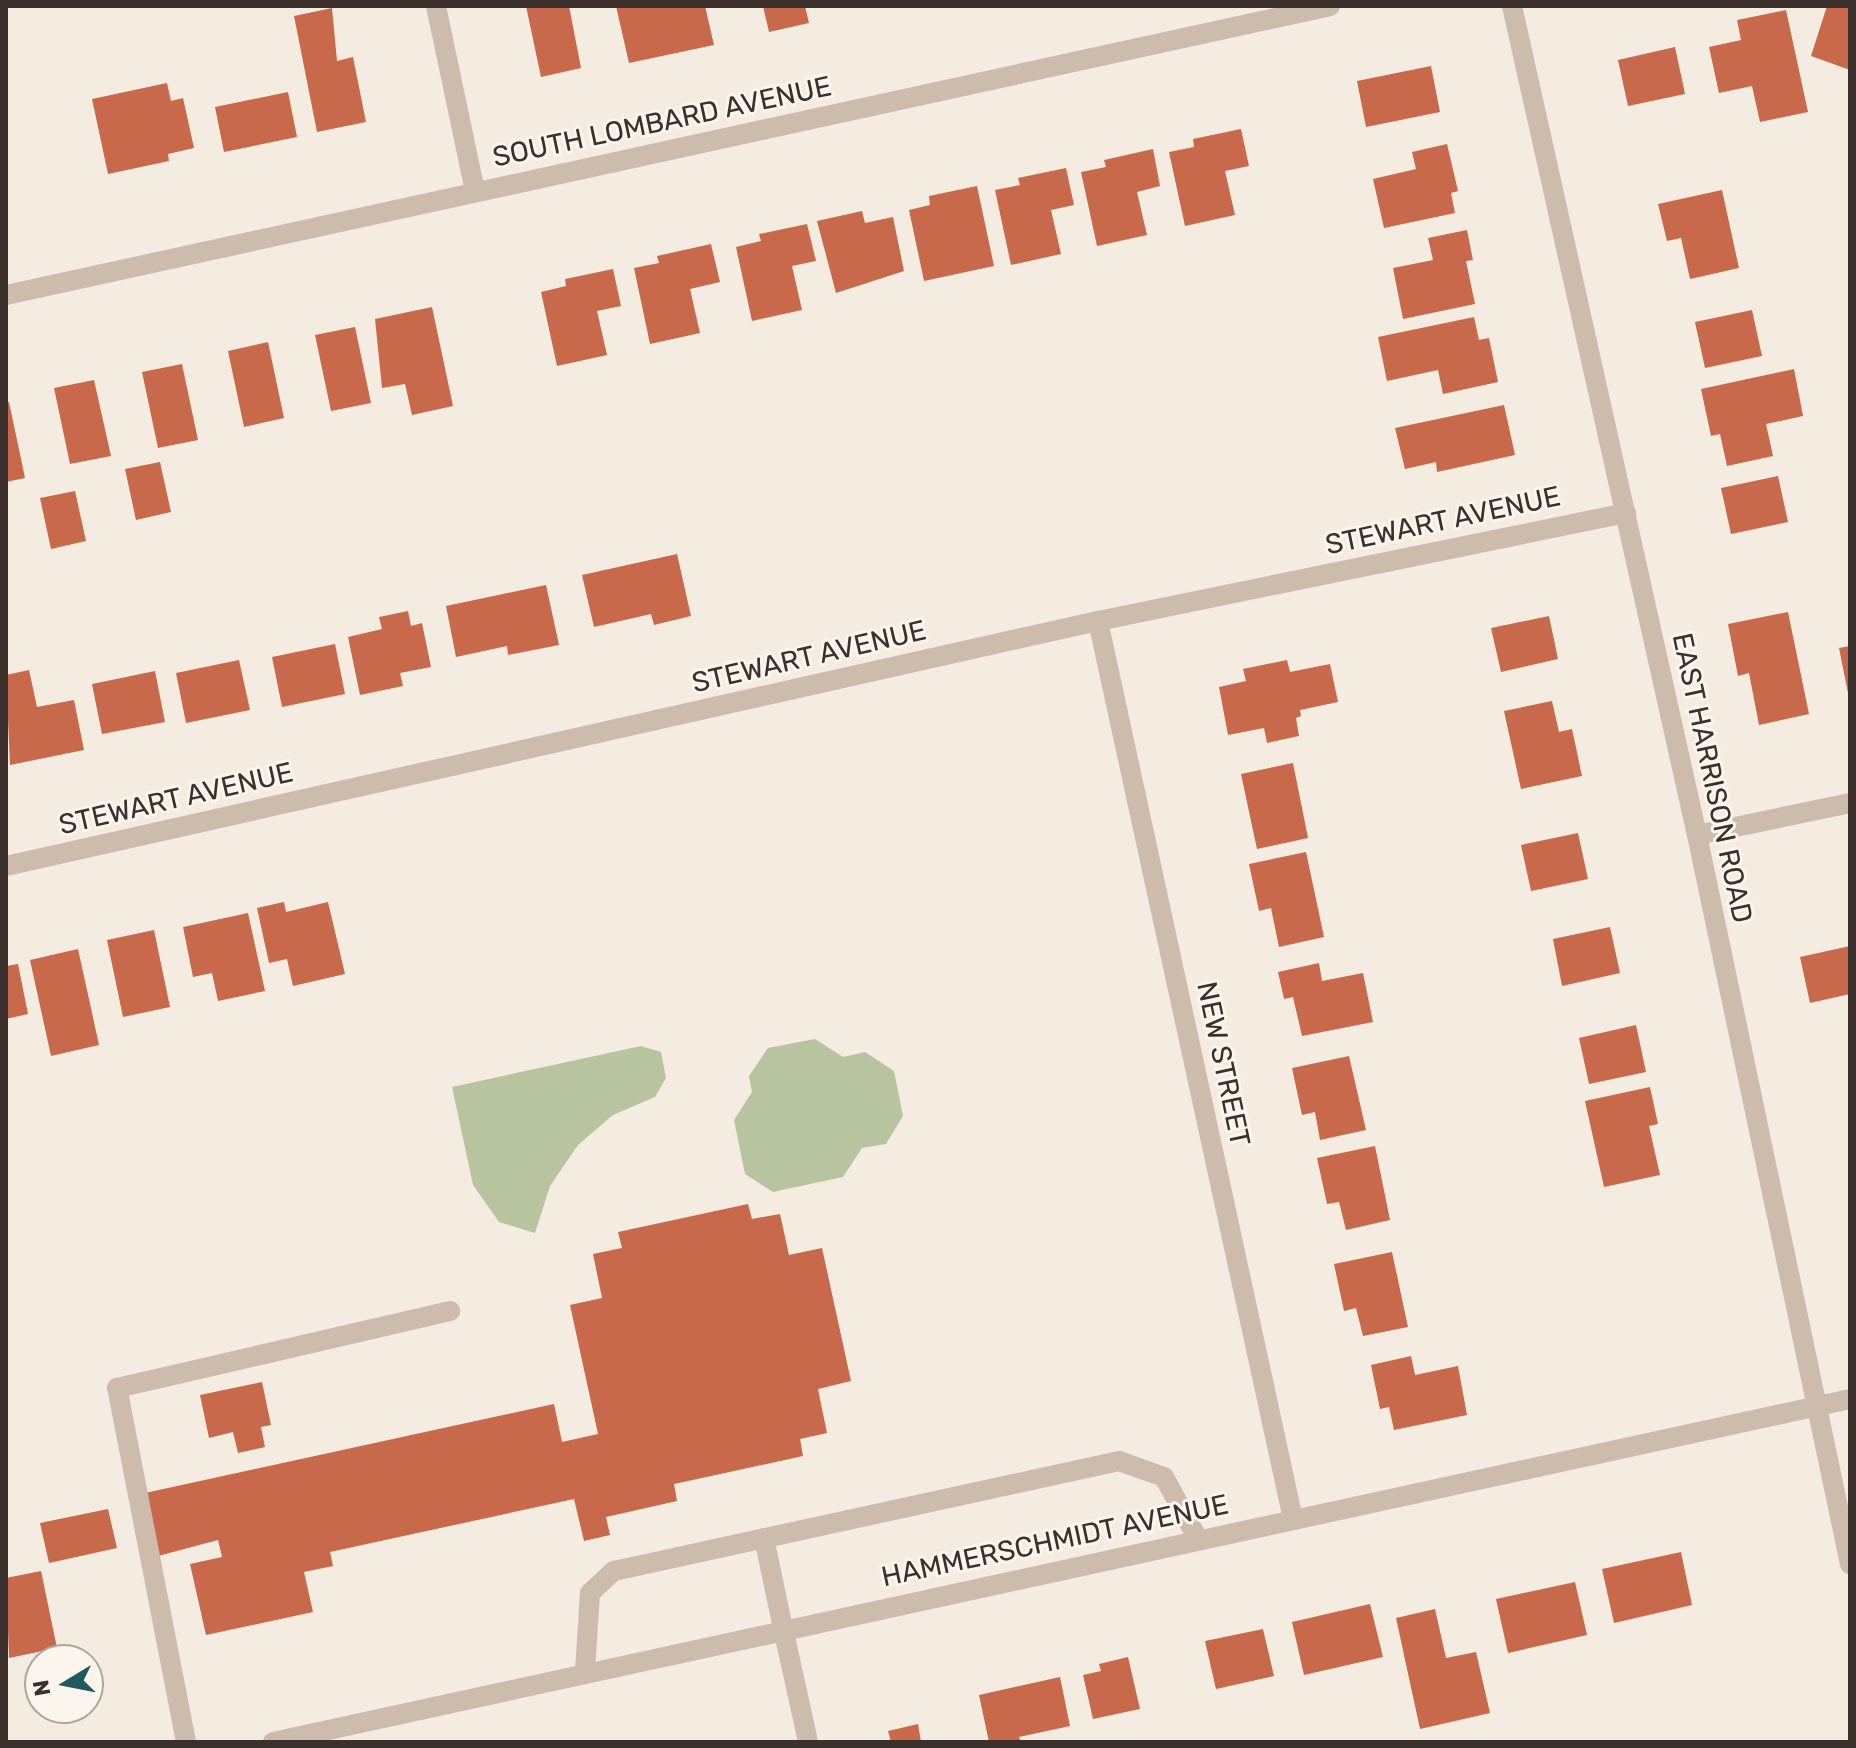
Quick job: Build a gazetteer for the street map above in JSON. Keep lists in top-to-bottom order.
{
  "streets": {
    "street": [
      "SOUTH LOMBARD AVENUE",
      "STEWART AVENUE",
      "EAST HARRISON ROAD",
      "NEW STREET",
      "HAMMERSCHMIDT AVENUE"
    ]
  },
  "crossings": [
    ["STEWART AVENUE", "EAST HARRISON ROAD"],
    ["STEWART AVENUE", "NEW STREET"],
    ["EAST HARRISON ROAD", "HAMMERSCHMIDT AVENUE"],
    ["NEW STREET", "HAMMERSCHMIDT AVENUE"]
  ],
  "north": "left"
}
